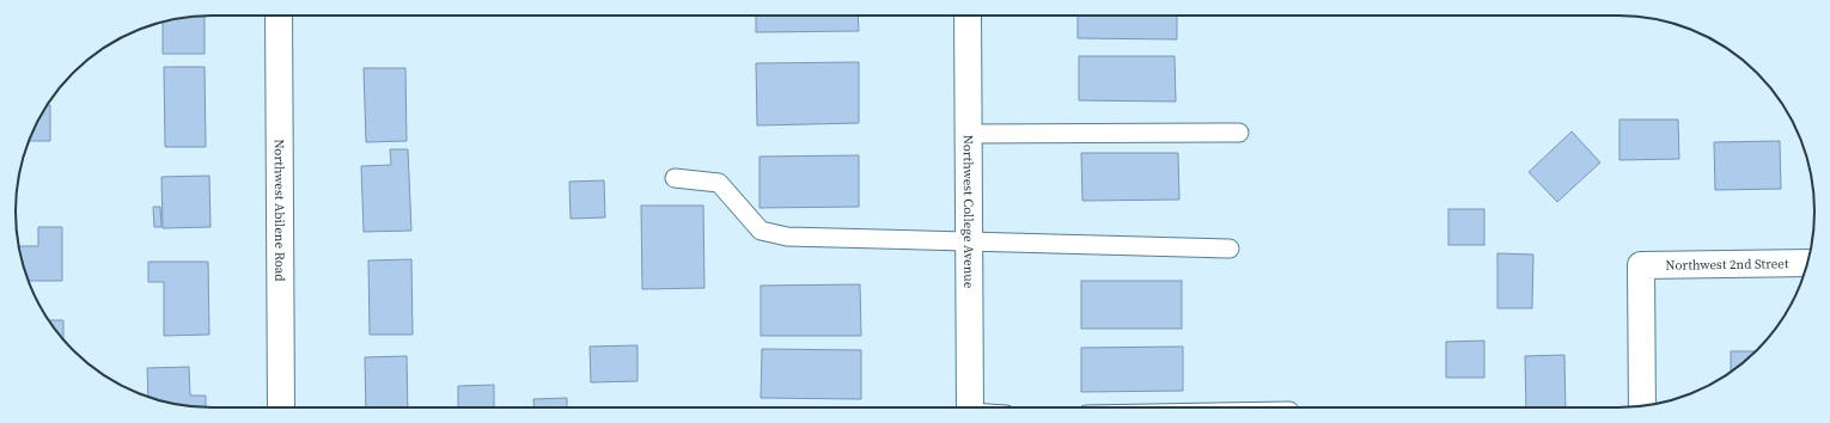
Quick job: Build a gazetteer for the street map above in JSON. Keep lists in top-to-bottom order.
{
  "streets": {
    "street": ["Northwest Abilene Road", "Northwest College Avenue", "Northwest 2nd Street"]
  }
}
